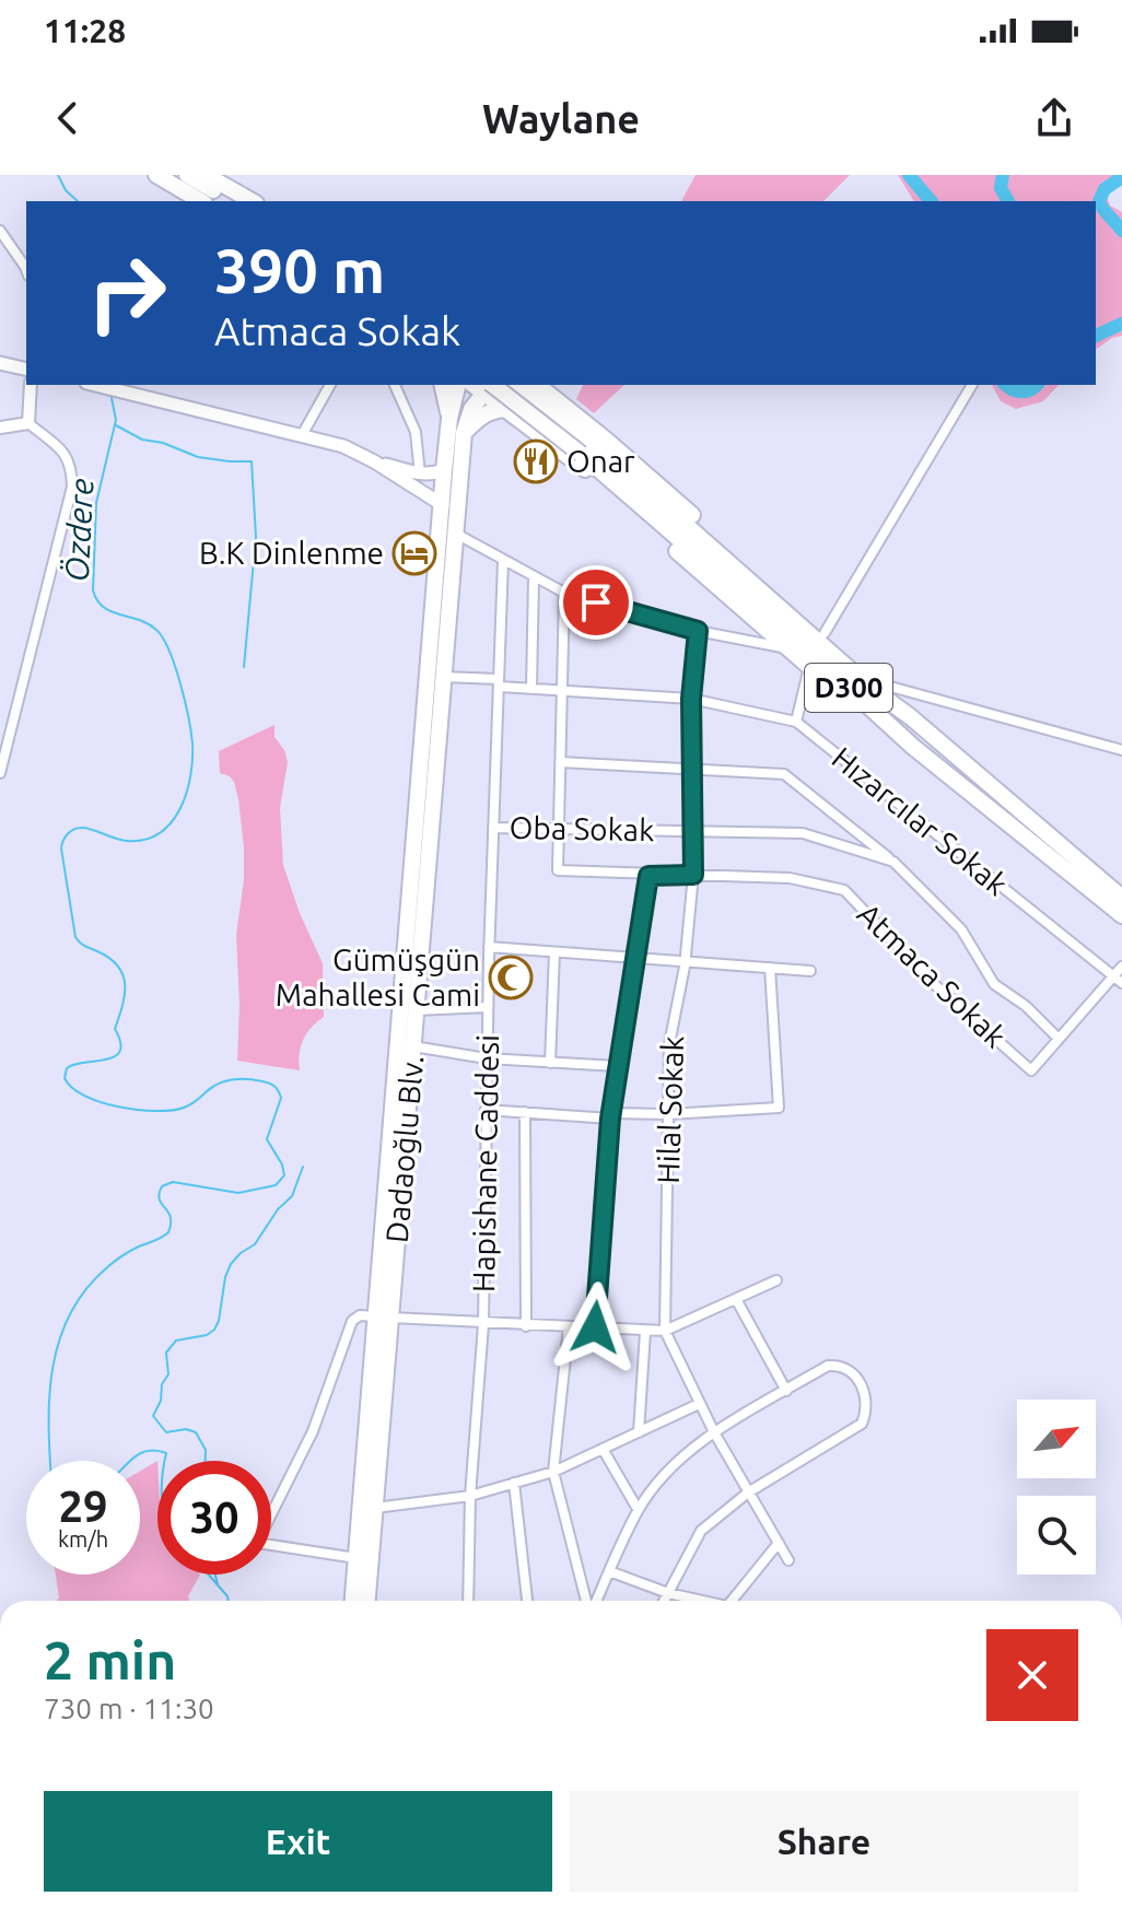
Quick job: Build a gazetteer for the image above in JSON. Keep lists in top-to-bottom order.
{
  "streets": {
    "highway": ["D300", "Dadaoğlu Blv."],
    "street": [
      "Hızarcılar Sokak",
      "Oba Sokak",
      "Atmaca Sokak",
      "Hilal Sokak",
      "Hapishane Caddesi"
    ]
  },
  "crossings": [
    ["D300", "Dadaoğlu Blv."],
    ["Hızarcılar Sokak", "Hilal Sokak"],
    ["Hızarcılar Sokak", "Dadaoğlu Blv."],
    ["Hızarcılar Sokak", "Hapishane Caddesi"],
    ["Oba Sokak", "Atmaca Sokak"],
    ["Oba Sokak", "Hilal Sokak"],
    ["Oba Sokak", "Hapishane Caddesi"],
    ["Atmaca Sokak", "Hilal Sokak"]
  ],
  "water": ["Özdere"],
  "places": {
    "restaurant": ["Onar"],
    "hotel": ["B.K Dinlenme"],
    "mosque": ["Gümüşgün Mahallesi Cami"]
  },
  "north": "top right",
  "page": {
    "status": "11:28",
    "header": "Waylane",
    "turn": ["390 m", "Atmaca Sokak"],
    "speed": "29 km/h",
    "limit": "30",
    "heading": ["2 min", "730 m · 11:30"],
    "buttons": ["Exit", "Share"]
  }
}
